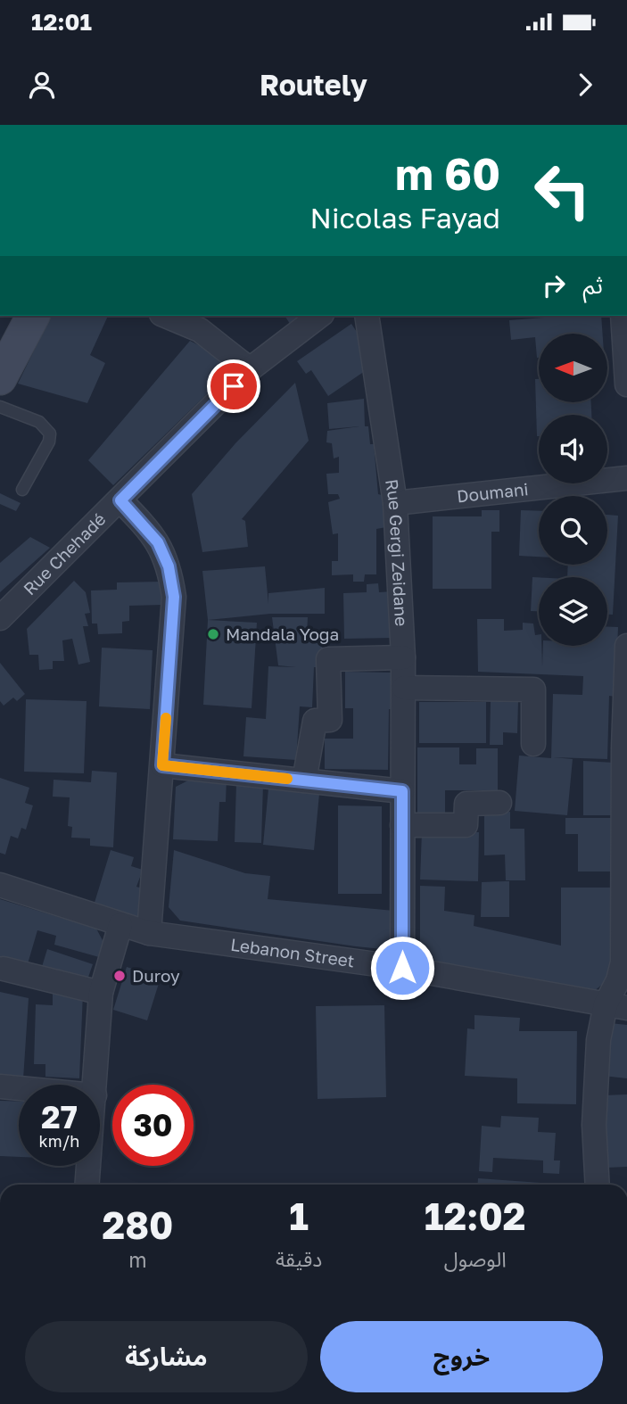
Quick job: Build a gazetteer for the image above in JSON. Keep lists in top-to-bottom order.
{
  "streets": {
    "street": [
      "Doumani",
      "Rue Gergi Zeidane",
      "Rue Chehadé",
      "Lebanon Street"
    ]
  },
  "crossings": [
    ["Doumani", "Rue Gergi Zeidane"],
    ["Rue Gergi Zeidane", "Lebanon Street"]
  ],
  "places": ["Mandala Yoga", "Duroy"],
  "north": "left",
  "page": {
    "status": "12:01",
    "header": "Routely",
    "turn": ["60 m", "Nicolas Fayad"],
    "then": "ثم",
    "speed": "27 km/h",
    "limit": "30",
    "eta": [
      "12:02",
      "الوصول",
      "1",
      "دقيقة",
      "280",
      "m"
    ],
    "buttons": ["خروج", "مشاركة"]
  }
}
